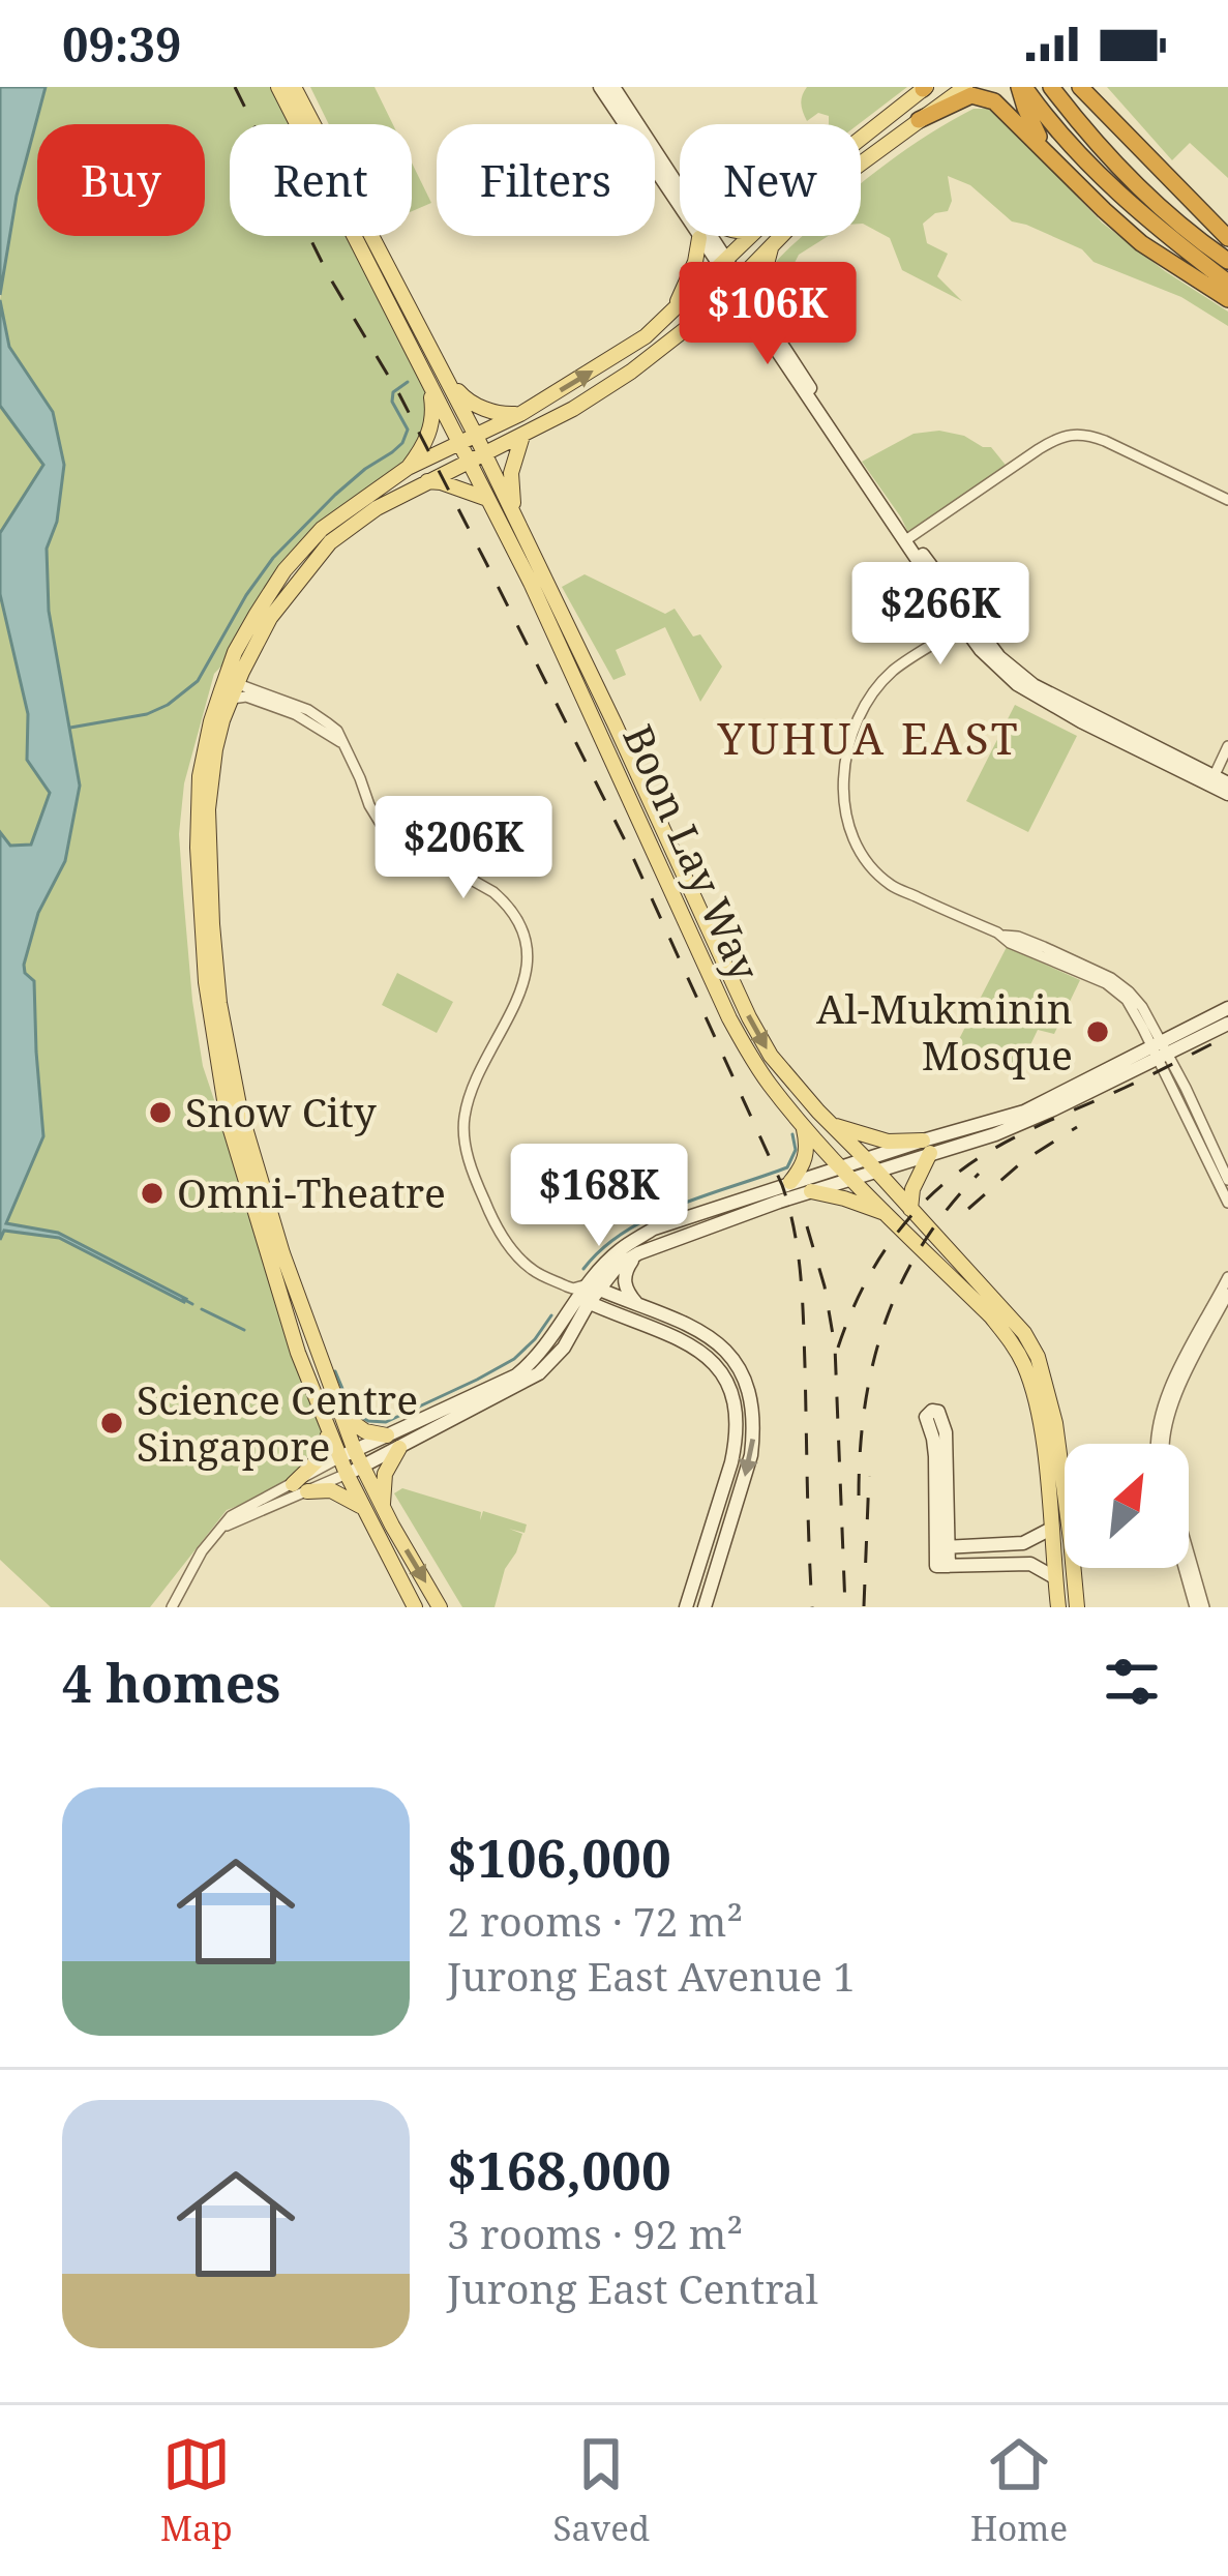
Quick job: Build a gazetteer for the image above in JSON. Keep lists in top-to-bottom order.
{
  "streets": {
    "main road": ["Boon Lay Way"]
  },
  "districts": ["YUHUA EAST"],
  "places": [
    "Al-Mukminin Mosque",
    "Snow City",
    "Omni-Theatre",
    "Science Centre Singapore"
  ],
  "north": "top right",
  "page": {
    "status": "09:39",
    "chip": [
      "Buy",
      "Rent",
      "Filters",
      "New"
    ],
    "price": [
      "$106K",
      "$266K",
      "$206K",
      "$168K"
    ],
    "heading": "4 homes",
    "list": [
      {
        "name": "$106,000",
        "note": "2 rooms · 72 m² · Jurong East Avenue 1"
      },
      {
        "name": "$168,000",
        "note": "3 rooms · 92 m² · Jurong East Central"
      }
    ],
    "tabs": ["Map", "Saved", "Home"]
  }
}
